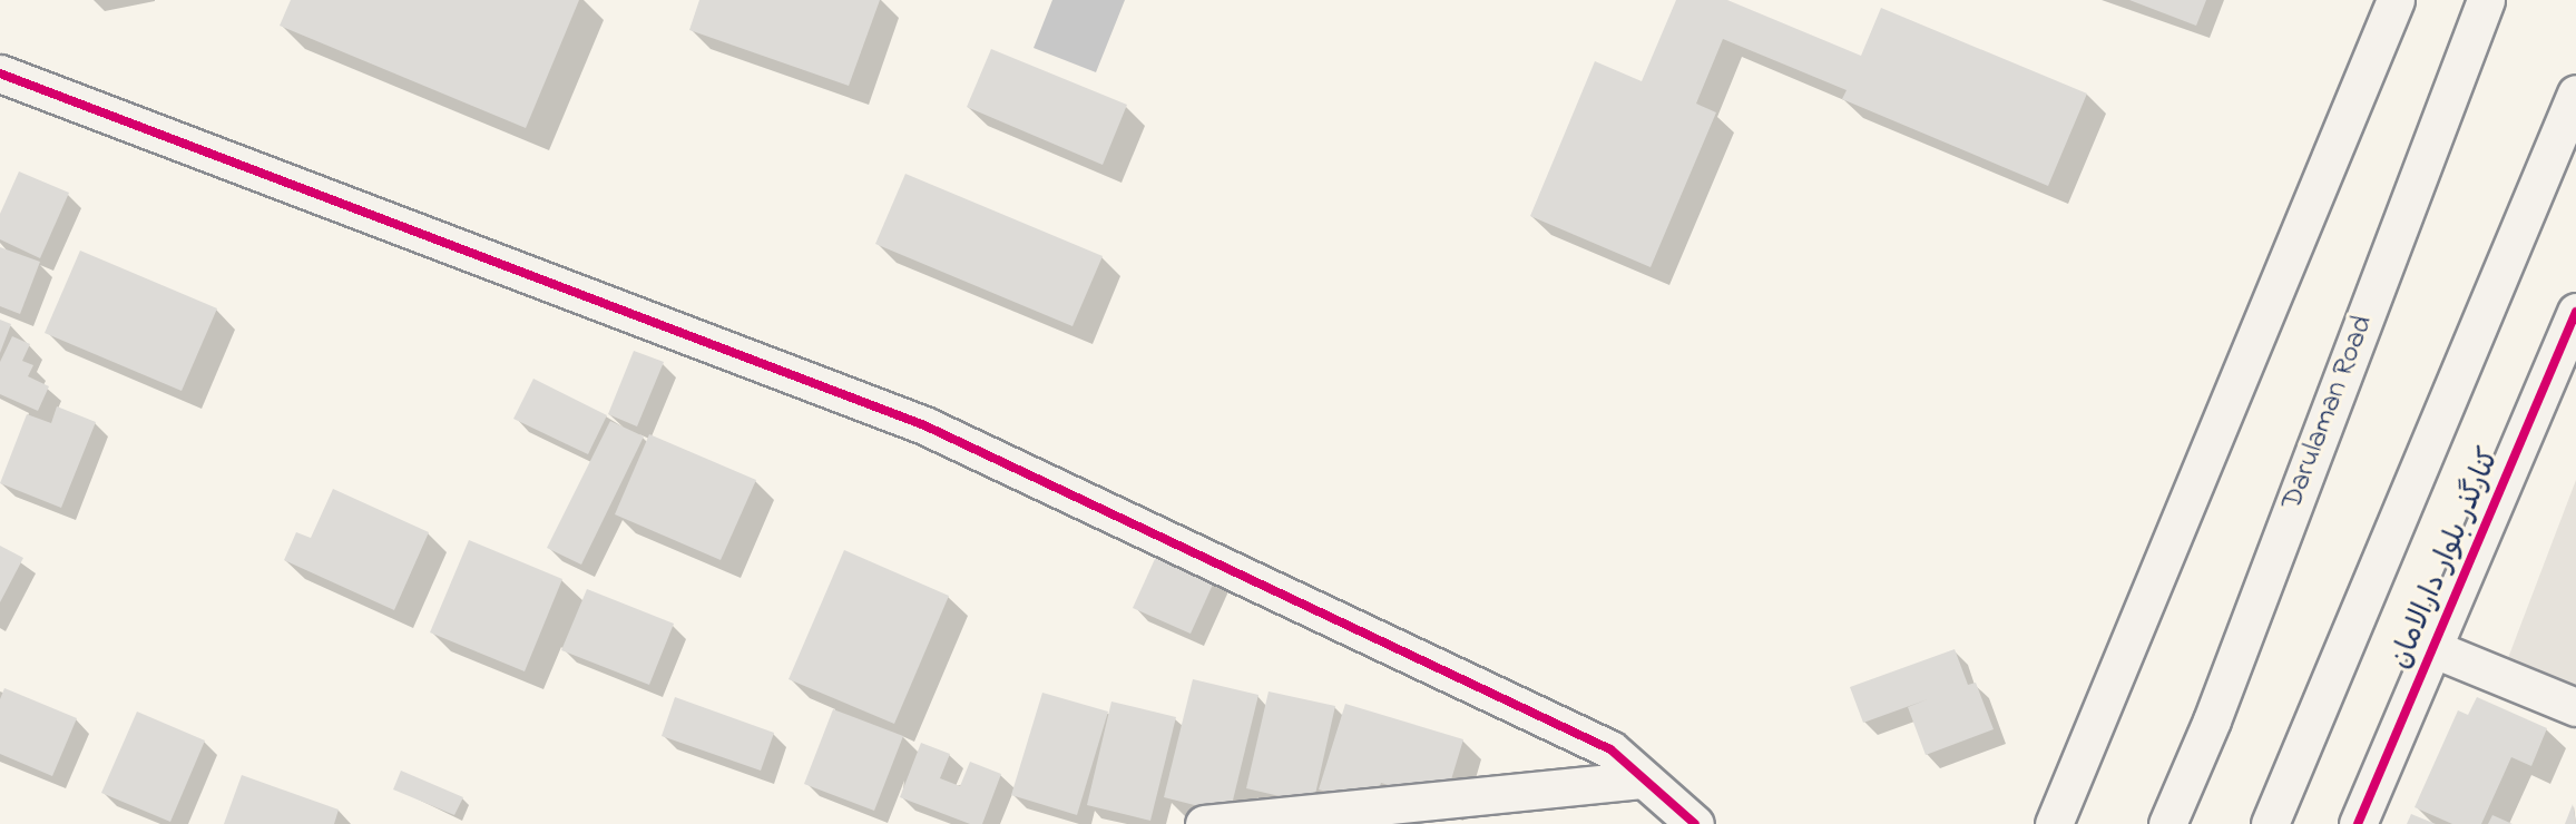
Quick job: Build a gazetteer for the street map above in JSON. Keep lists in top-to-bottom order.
{
  "streets": {
    "street": ["Darulaman Road", "کنارگذر بلوار دارالامان"]
  }
}
